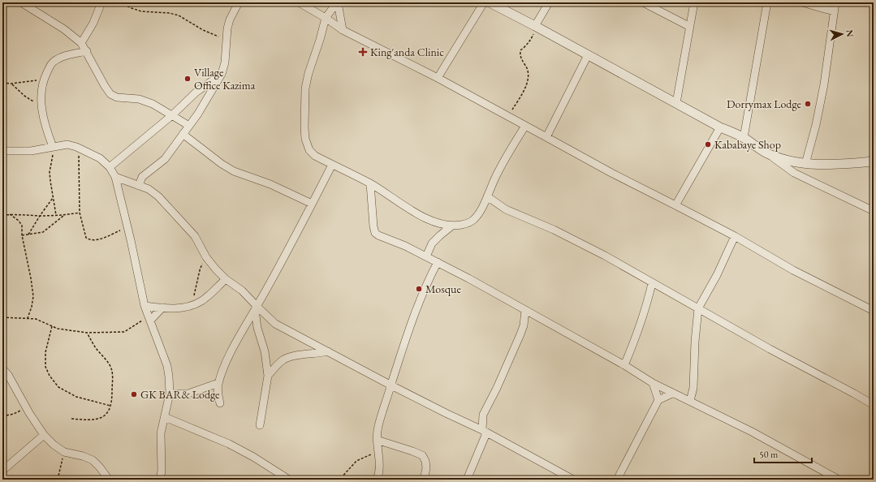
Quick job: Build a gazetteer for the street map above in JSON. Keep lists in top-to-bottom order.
{
  "places": {
    "health": ["King'anda Clinic"],
    "other": [
      "Village Office Kazima",
      "Dorrymax Lodge",
      "Kababaye Shop",
      "Mosque",
      "GK BAR& Lodge"
    ]
  },
  "scale_bar": "50 m",
  "north": "right"
}
